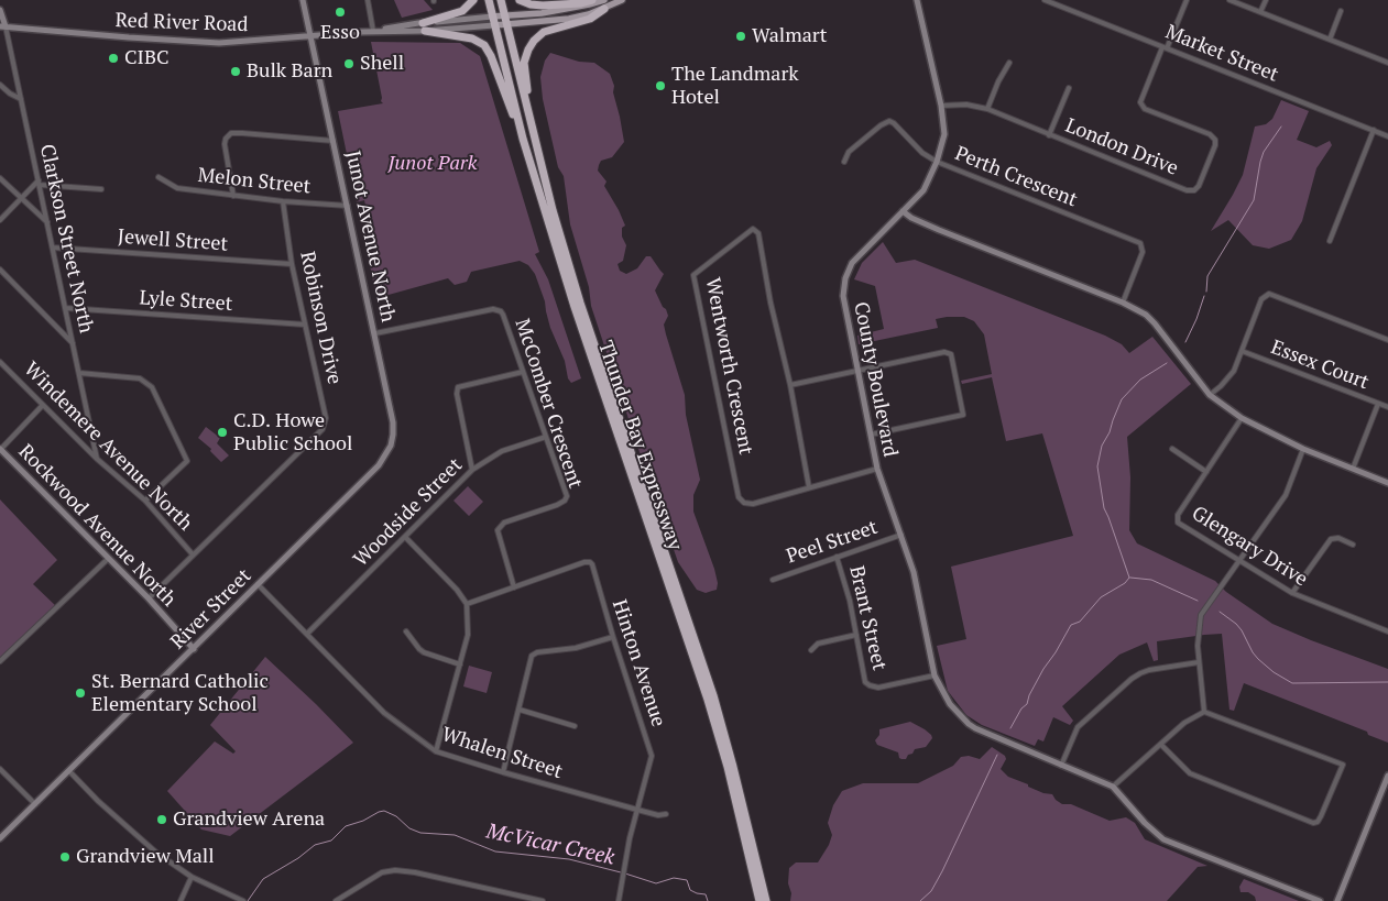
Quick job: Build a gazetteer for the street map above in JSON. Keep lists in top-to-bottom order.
{
  "streets": {
    "highway": ["Thunder Bay Expressway"],
    "street": [
      "Red River Road",
      "Market Street",
      "London Drive",
      "Perth Crescent",
      "Melon Street",
      "Junot Avenue North",
      "Clarkson Street North",
      "Jewell Street",
      "Lyle Street",
      "Robinson Drive",
      "Essex Court",
      "Wentworth Crescent",
      "County Boulevard",
      "McComber Crescent",
      "Windemere Avenue North",
      "Woodside Street",
      "Rockwood Avenue North",
      "Peel Street",
      "Glengary Drive",
      "River Street",
      "Brant Street",
      "Hinton Avenue",
      "Whalen Street"
    ]
  },
  "crossings": [
    ["Red River Road", "Junot Avenue North"],
    ["Red River Road", "Clarkson Street North"],
    ["Market Street", "London Drive"],
    ["London Drive", "County Boulevard"],
    ["Perth Crescent", "County Boulevard"],
    ["Melon Street", "Junot Avenue North"],
    ["Melon Street", "Robinson Drive"],
    ["Junot Avenue North", "McComber Crescent"],
    ["Junot Avenue North", "River Street"],
    ["Clarkson Street North", "Jewell Street"],
    ["Clarkson Street North", "Lyle Street"],
    ["Clarkson Street North", "Windemere Avenue North"],
    ["Jewell Street", "Robinson Drive"],
    ["Lyle Street", "Robinson Drive"],
    ["Robinson Drive", "Windemere Avenue North"],
    ["Robinson Drive", "Rockwood Avenue North"],
    ["Wentworth Crescent", "County Boulevard"],
    ["County Boulevard", "Peel Street"],
    ["County Boulevard", "Brant Street"],
    ["McComber Crescent", "Woodside Street"],
    ["McComber Crescent", "Hinton Avenue"],
    ["Woodside Street", "Whalen Street"],
    ["Rockwood Avenue North", "River Street"],
    ["Peel Street", "Brant Street"],
    ["River Street", "Whalen Street"],
    ["Hinton Avenue", "Whalen Street"]
  ],
  "water": ["McVicar Creek"],
  "parks": ["Junot Park"],
  "places": [
    "Esso",
    "Walmart",
    "CIBC",
    "Shell",
    "Bulk Barn",
    "The Landmark Hotel",
    "C.D. Howe Public School",
    "St. Bernard Catholic Elementary School",
    "Grandview Arena",
    "Grandview Mall"
  ]
}
